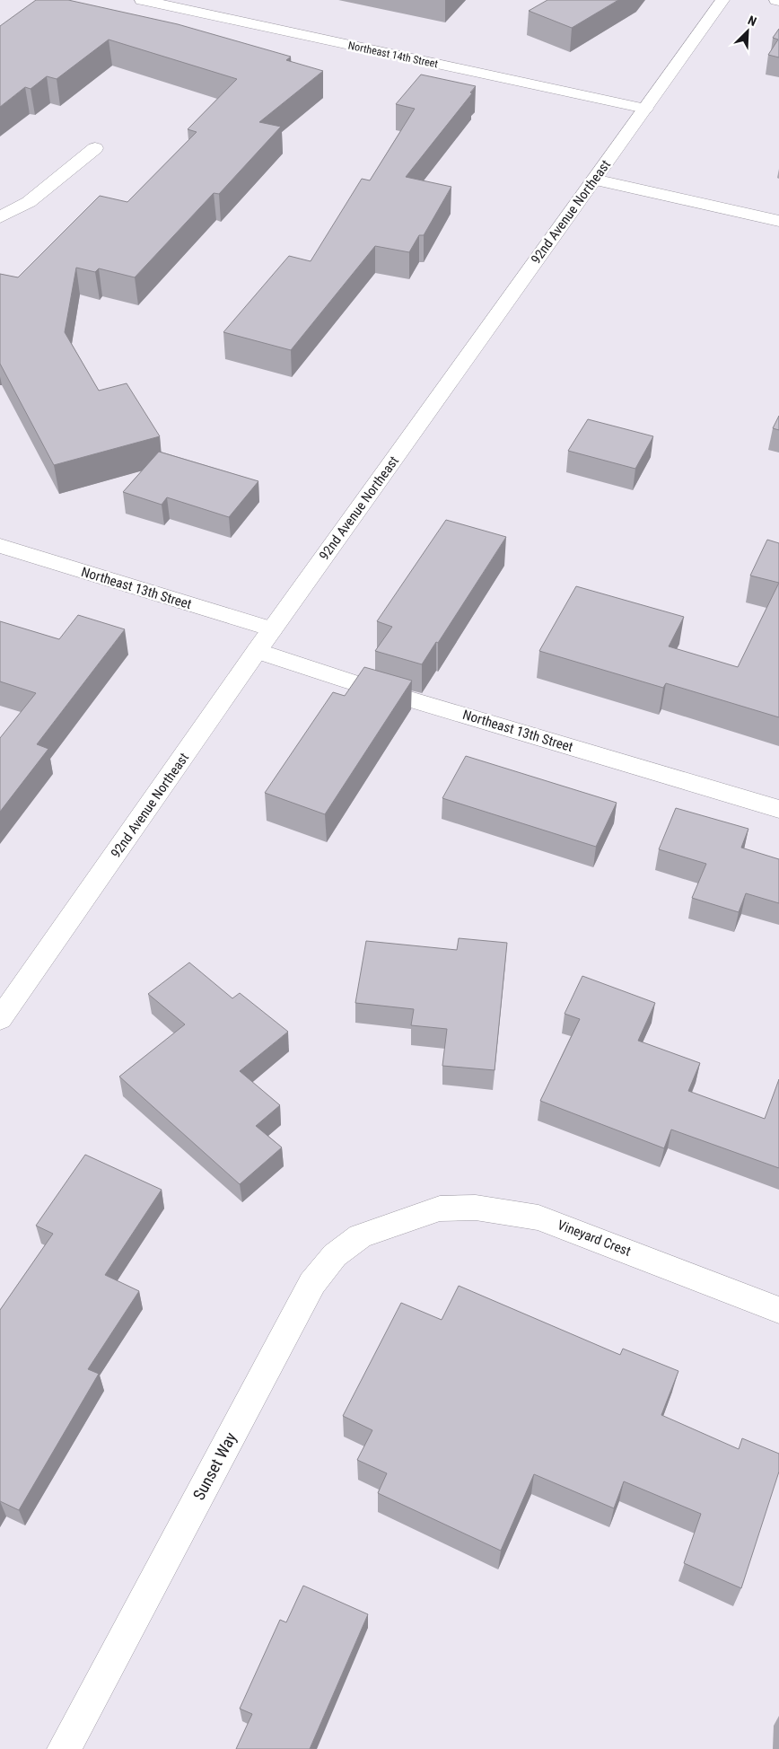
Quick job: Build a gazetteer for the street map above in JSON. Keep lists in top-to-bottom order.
{
  "streets": {
    "street": [
      "Northeast 14th Street",
      "92nd Avenue Northeast",
      "Northeast 13th Street",
      "Vineyard Crest",
      "Sunset Way"
    ]
  },
  "crossings": [
    ["Northeast 14th Street", "92nd Avenue Northeast"],
    ["92nd Avenue Northeast", "Northeast 13th Street"],
    ["Vineyard Crest", "Sunset Way"]
  ],
  "north": "top right"
}
